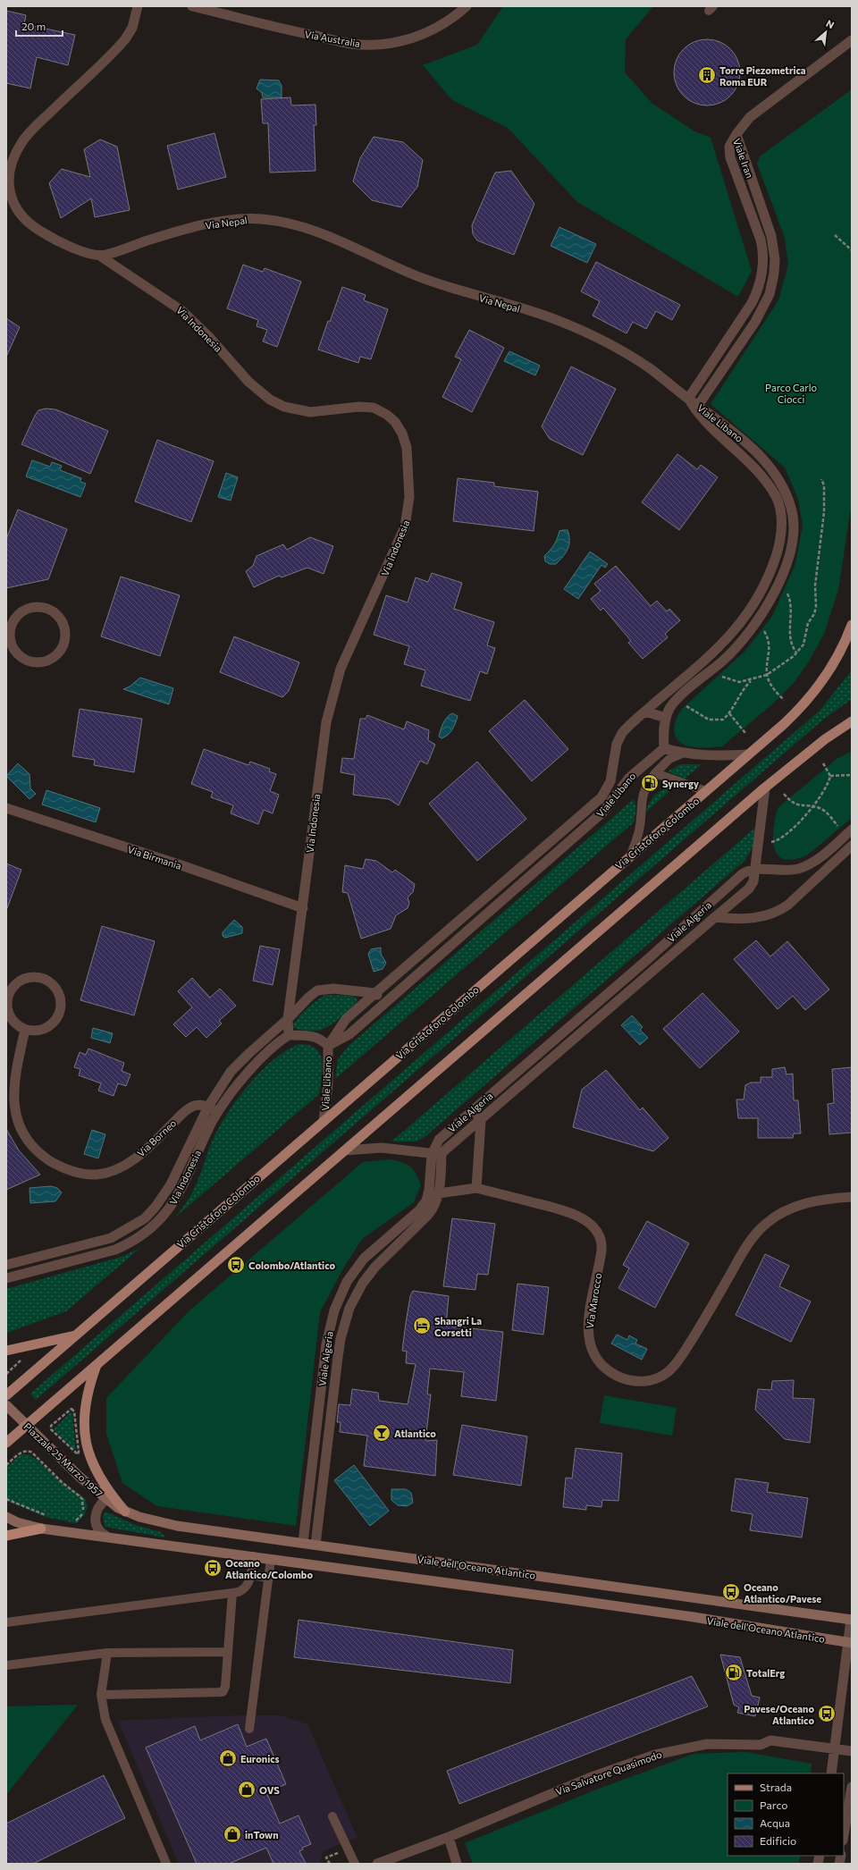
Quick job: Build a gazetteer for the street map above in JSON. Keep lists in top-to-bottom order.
{
  "streets": {
    "main road": ["Via Cristoforo Colombo", "Piazzale 25 Marzo 1957", "Viale dell'Oceano Atlantico"],
    "street": [
      "Via Australia",
      "Viale Iran",
      "Via Nepal",
      "Via Indonesia",
      "Viale Libano",
      "Via Birmania",
      "Viale Algeria",
      "Via Borneo",
      "Via Marocco",
      "Via Salvatore Quasimodo"
    ]
  },
  "crossings": [
    ["Viale Iran", "Via Nepal"],
    ["Viale Iran", "Viale Libano"],
    ["Via Nepal", "Via Indonesia"],
    ["Via Nepal", "Viale Libano"],
    ["Via Indonesia", "Viale Libano"],
    ["Via Indonesia", "Via Birmania"],
    ["Via Indonesia", "Via Borneo"],
    ["Viale Libano", "Via Cristoforo Colombo"],
    ["Viale Algeria", "Viale dell'Oceano Atlantico"],
    ["Piazzale 25 Marzo 1957", "Viale dell'Oceano Atlantico"]
  ],
  "parks": ["Parco Carlo Ciocci"],
  "places": {
    "building": ["Torre Piezometrica Roma EUR"],
    "fuel station": ["Synergy", "TotalErg"],
    "bus stop": [
      "Colombo/Atlantico",
      "Oceano Atlantico/Colombo",
      "Oceano Atlantico/Pavese",
      "Pavese/Oceano Atlantico"
    ],
    "hotel": ["Shangri La Corsetti"],
    "bar": ["Atlantico"],
    "shop": ["Euronics", "OVS", "inTown"]
  },
  "legend": [
    "Strada",
    "Parco",
    "Acqua",
    "Edificio"
  ],
  "scale_bar": "20 m",
  "north": "top right"
}
